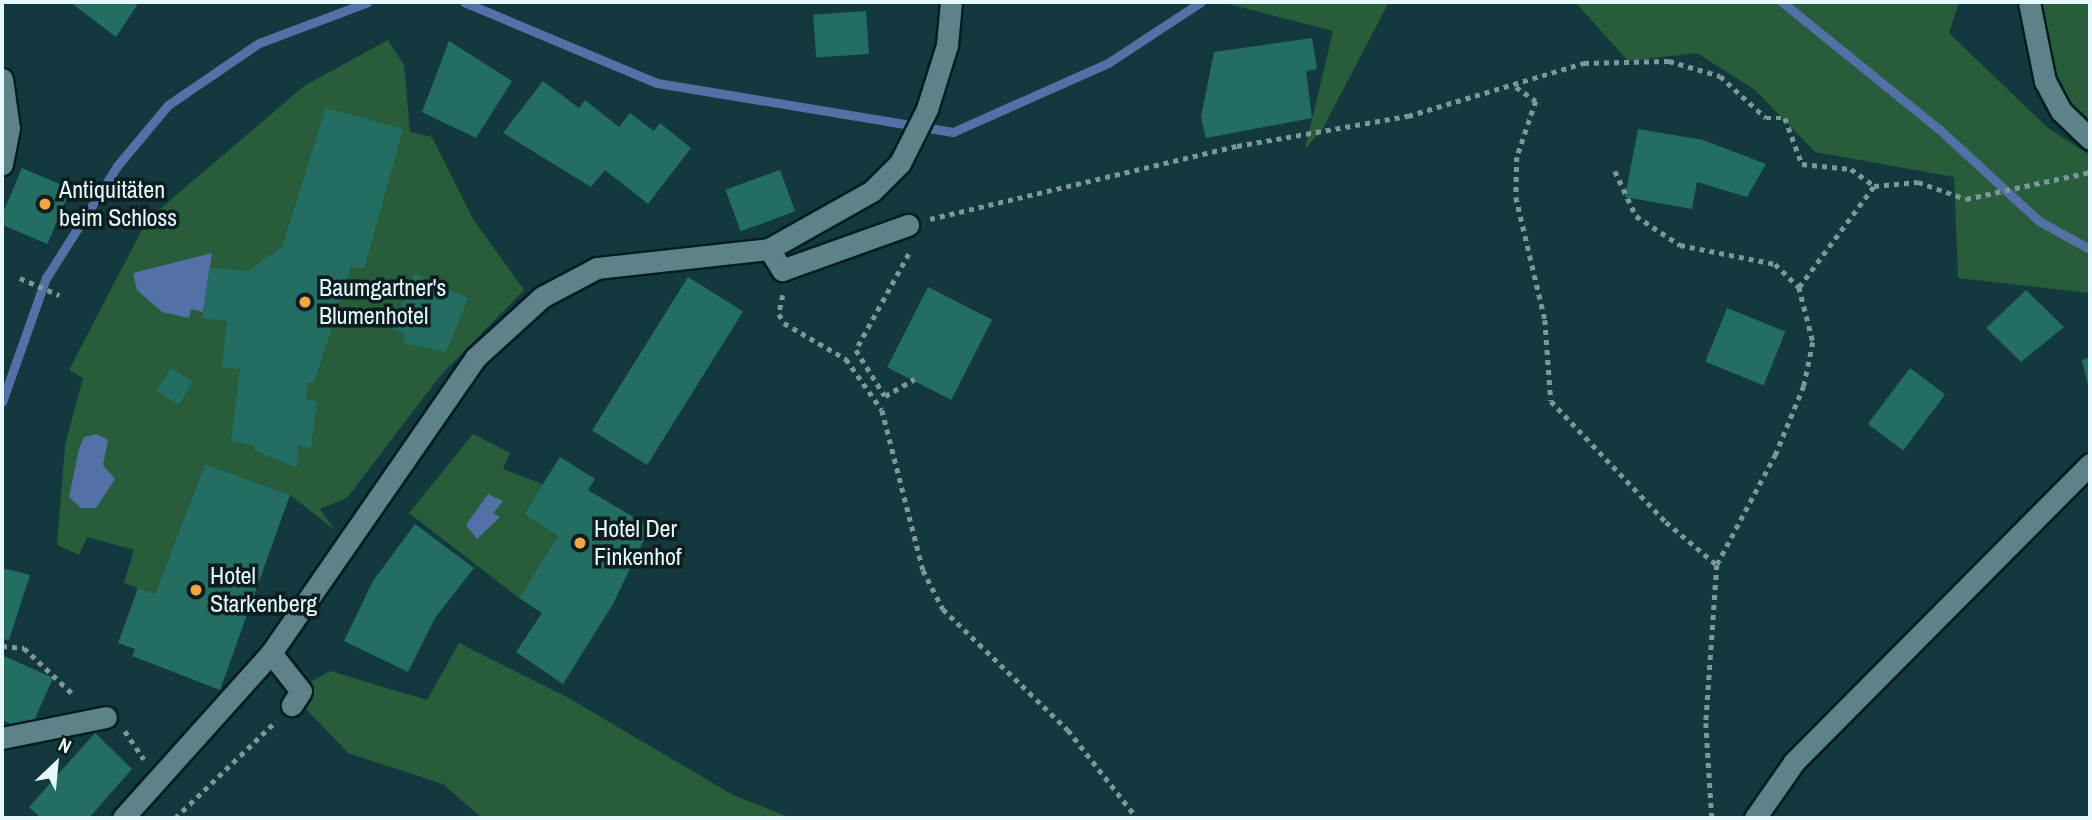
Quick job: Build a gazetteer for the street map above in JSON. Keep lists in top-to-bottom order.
{
  "places": [
    "Antiquitäten beim Schloss",
    "Baumgartner's Blumenhotel",
    "Hotel Der Finkenhof",
    "Hotel Starkenberg"
  ],
  "north": "top right"
}
